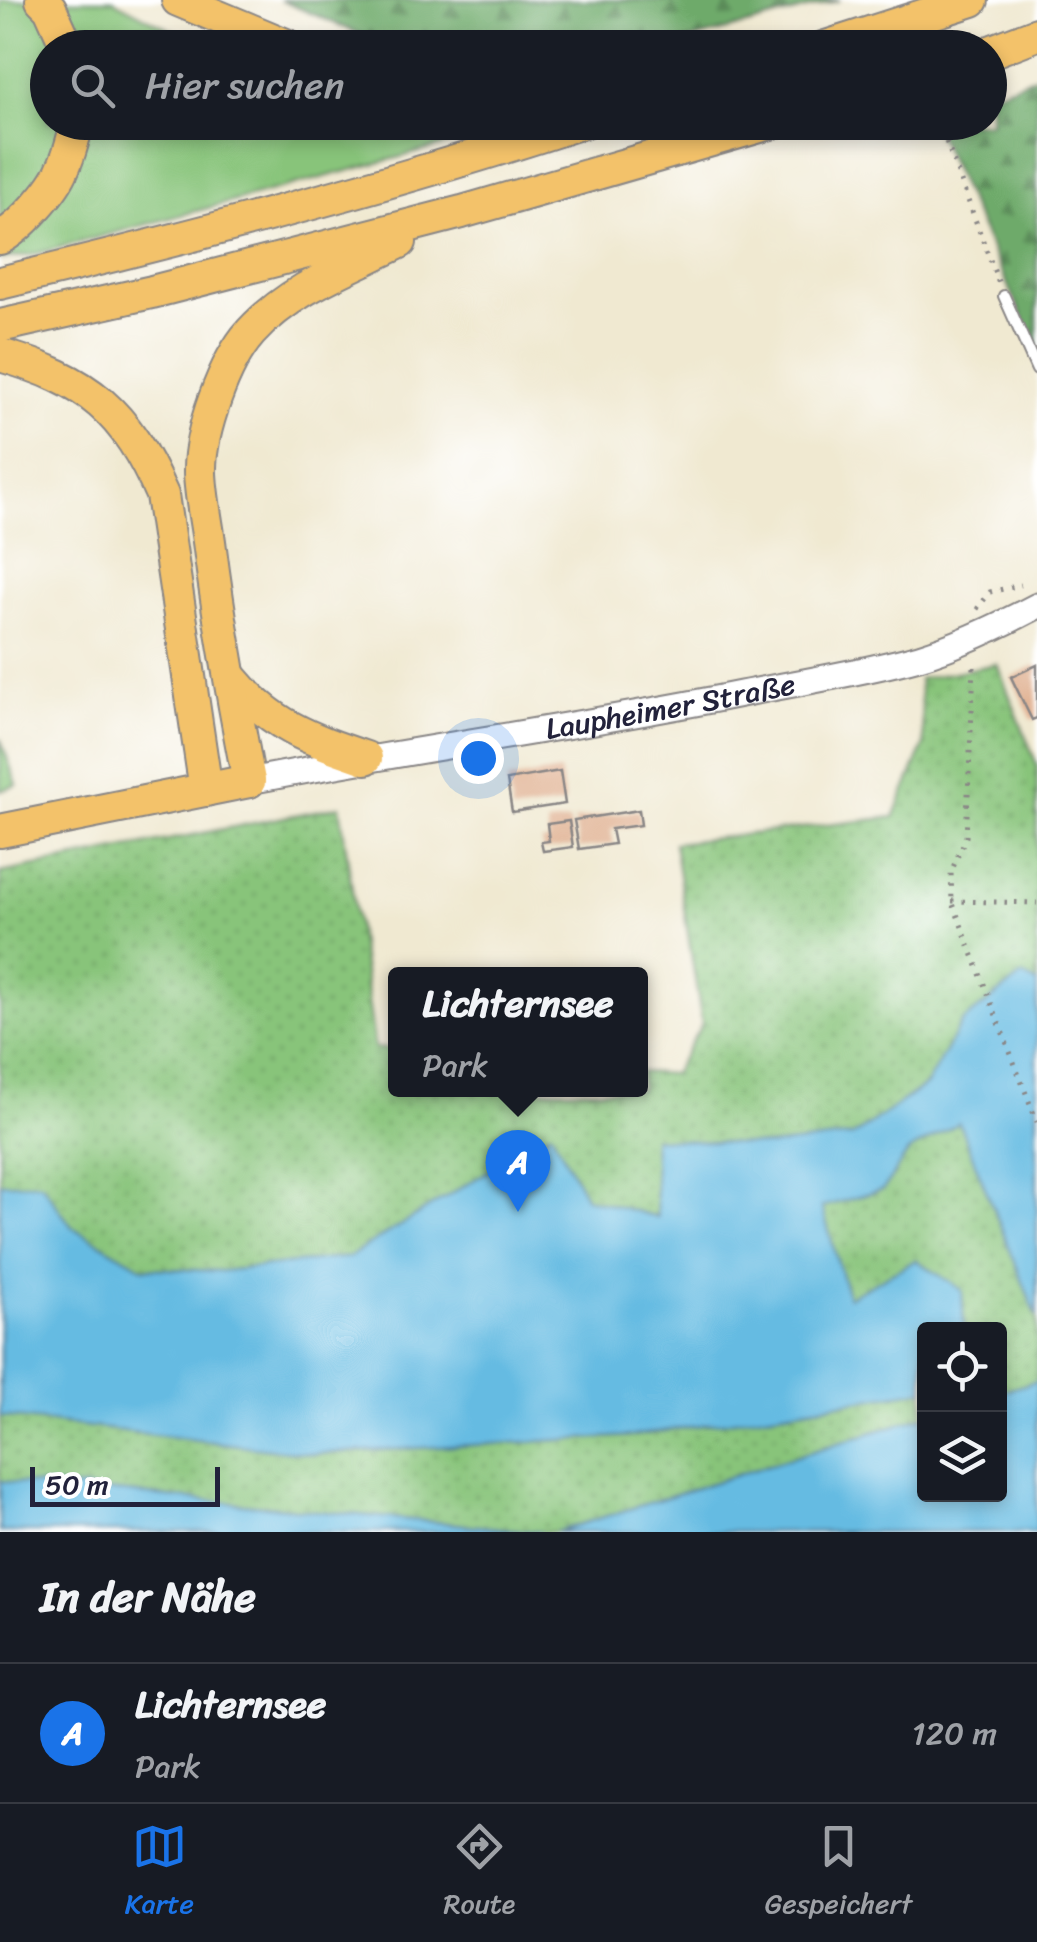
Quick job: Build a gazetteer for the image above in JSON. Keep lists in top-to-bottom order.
{
  "streets": {
    "main road": ["Laupheimer Straße"]
  },
  "scale_bar": "50 m",
  "page": {
    "search": "Hier suchen",
    "popup": ["Lichternsee", "Park"],
    "pins": "A",
    "scale": "50 m",
    "heading": "In der Nähe",
    "list": [
      {
        "mark": "A",
        "name": "Lichternsee",
        "note": "Park",
        "value": "120 m"
      }
    ],
    "nav": ["Karte", "Route", "Gespeichert"]
  }
}
